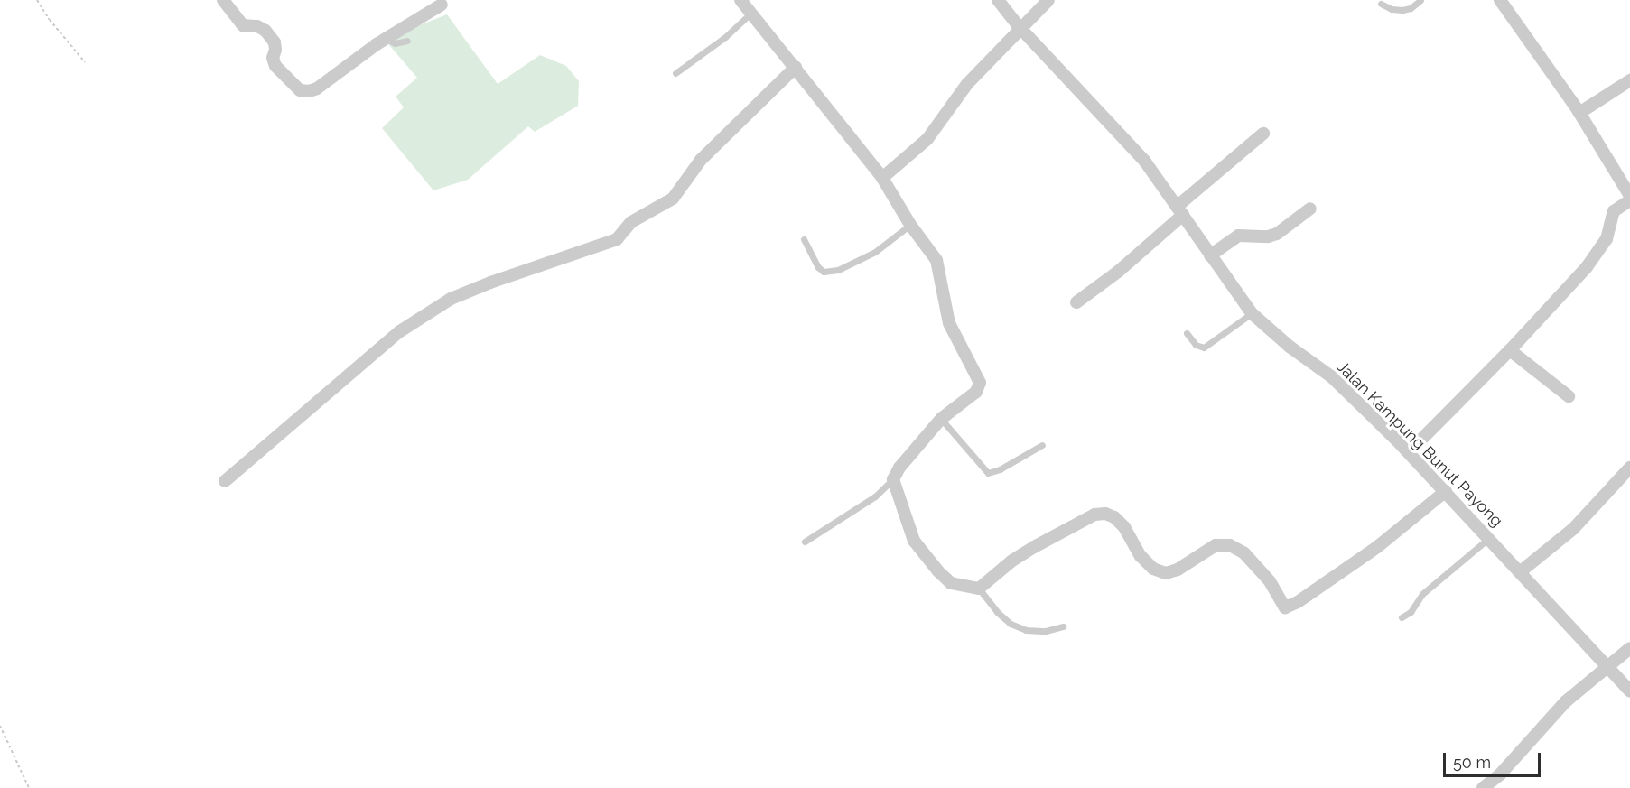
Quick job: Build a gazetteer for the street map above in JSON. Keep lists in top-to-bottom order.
{
  "streets": {
    "street": ["Jalan Kampung Bunut Payong"]
  },
  "scale_bar": "50 m"
}
